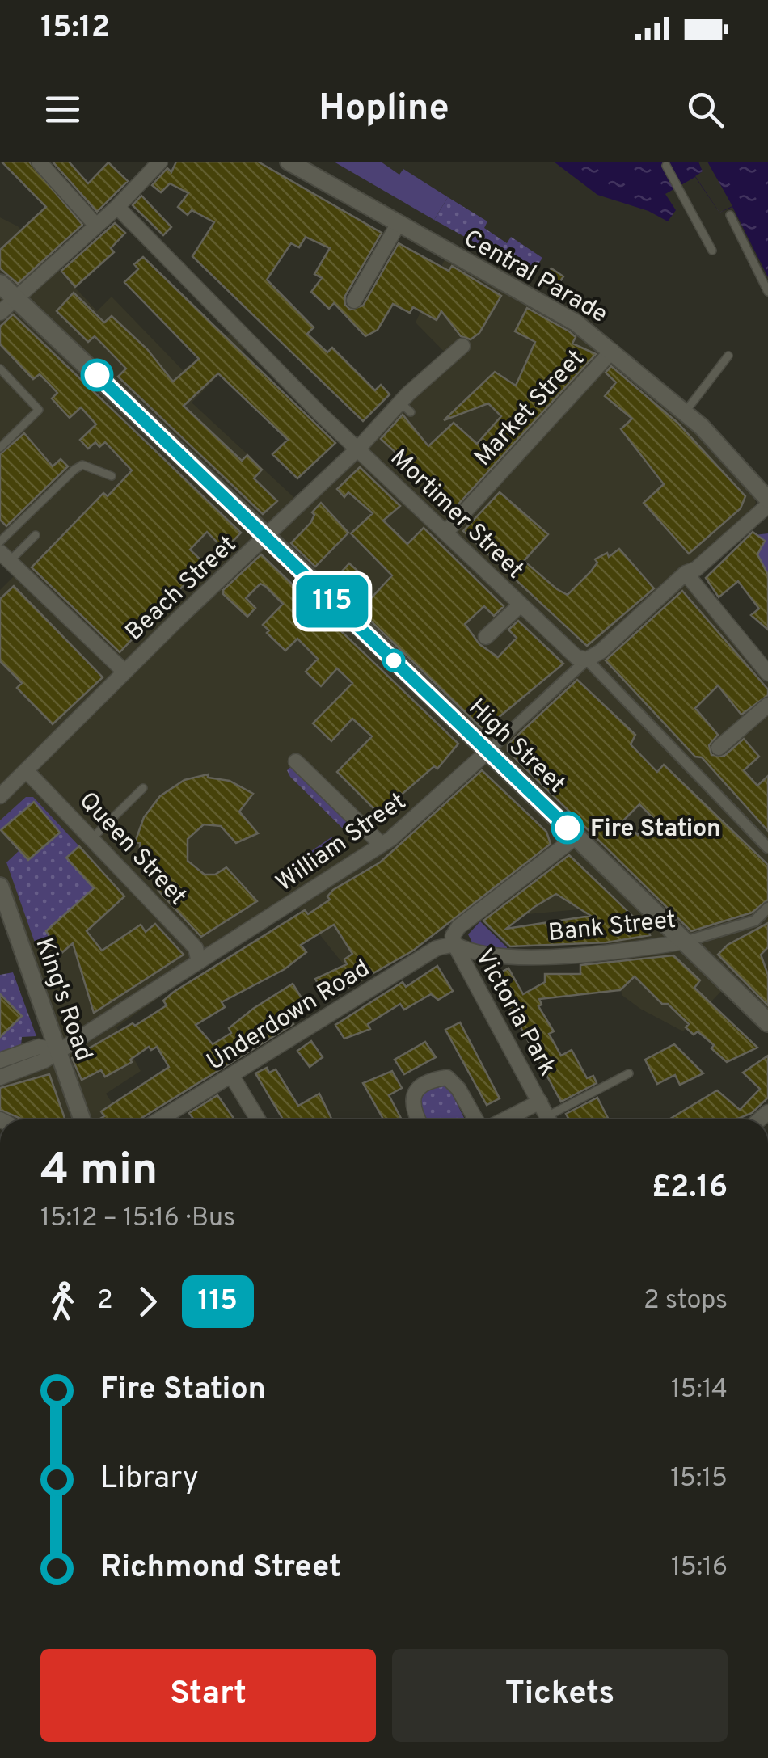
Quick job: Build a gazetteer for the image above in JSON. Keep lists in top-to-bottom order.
{
  "streets": {
    "main road": ["High Street"],
    "street": [
      "Central Parade",
      "Market Street",
      "Mortimer Street",
      "Beach Street",
      "William Street",
      "Queen Street",
      "Bank Street",
      "King's Road",
      "Victoria Park",
      "Underdown Road"
    ]
  },
  "crossings": [
    ["Central Parade", "Market Street"],
    ["Central Parade", "William Street"],
    ["Market Street", "Mortimer Street"],
    ["Mortimer Street", "Beach Street"],
    ["Mortimer Street", "William Street"],
    ["Beach Street", "High Street"],
    ["Beach Street", "Queen Street"],
    ["High Street", "William Street"],
    ["High Street", "Bank Street"],
    ["William Street", "Queen Street"],
    ["William Street", "King's Road"],
    ["Bank Street", "Victoria Park"],
    ["Bank Street", "Underdown Road"],
    ["Victoria Park", "Underdown Road"]
  ],
  "places": ["Fire Station"],
  "lines": ["bus line 115"],
  "page": {
    "status": "15:12",
    "header": "Hopline",
    "on_map": "115",
    "heading": ["4 min", "15:12 – 15:16 · Bus", "£2.16"],
    "legs": ["2", "115", "2 stops"],
    "list": [
      {
        "name": "Fire Station",
        "value": "15:14"
      },
      {
        "name": "Library",
        "value": "15:15"
      },
      {
        "name": "Richmond Street",
        "value": "15:16"
      }
    ],
    "buttons": ["Start", "Tickets"]
  }
}
